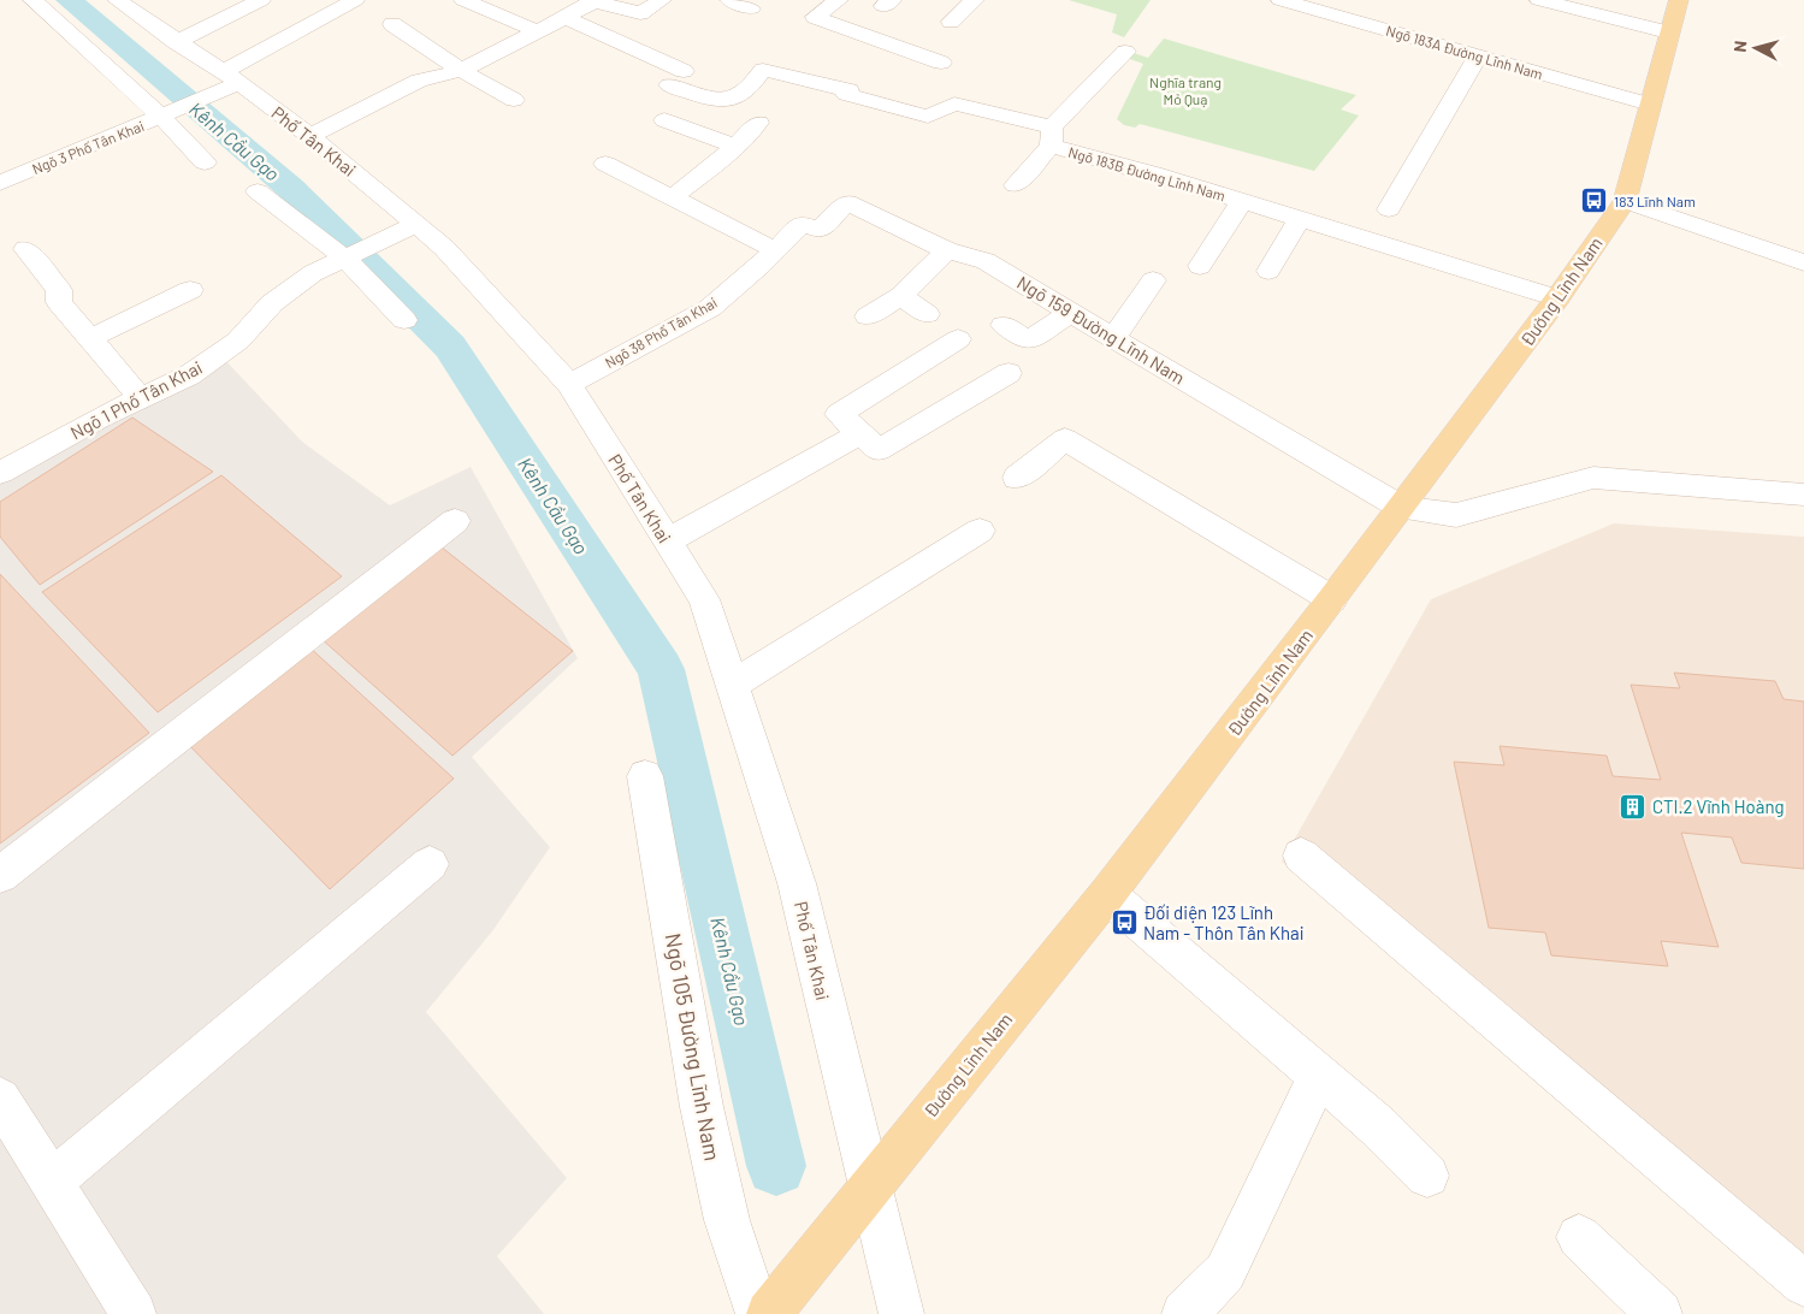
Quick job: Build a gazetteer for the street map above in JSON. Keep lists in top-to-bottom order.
{
  "streets": {
    "main road": ["Đường Lĩnh Nam"],
    "street": [
      "Ngõ 183A Đường Lĩnh Nam",
      "Phố Tân Khai",
      "Ngõ 3 Phố Tân Khai",
      "Ngõ 183B Đường Lĩnh Nam",
      "Ngõ 159 Đường Lĩnh Nam",
      "Ngõ 38 Phố Tân Khai",
      "Ngõ 1 Phố Tân Khai",
      "Ngõ 105 Đường Lĩnh Nam"
    ]
  },
  "crossings": [
    ["Ngõ 183A Đường Lĩnh Nam", "Đường Lĩnh Nam"],
    ["Phố Tân Khai", "Ngõ 3 Phố Tân Khai"],
    ["Phố Tân Khai", "Đường Lĩnh Nam"],
    ["Phố Tân Khai", "Ngõ 38 Phố Tân Khai"],
    ["Phố Tân Khai", "Ngõ 1 Phố Tân Khai"],
    ["Ngõ 183B Đường Lĩnh Nam", "Đường Lĩnh Nam"],
    ["Đường Lĩnh Nam", "Ngõ 159 Đường Lĩnh Nam"],
    ["Ngõ 159 Đường Lĩnh Nam", "Ngõ 38 Phố Tân Khai"]
  ],
  "water": ["Kênh Cầu Gạo"],
  "parks": ["Nghĩa trang Mỏ Quạ"],
  "places": {
    "bus stop": ["183 Lĩnh Nam", "Đối diện 123 Lĩnh Nam - Thôn Tân Khai"],
    "building": ["CTI.2 Vĩnh Hoàng"]
  },
  "north": "left"
}
